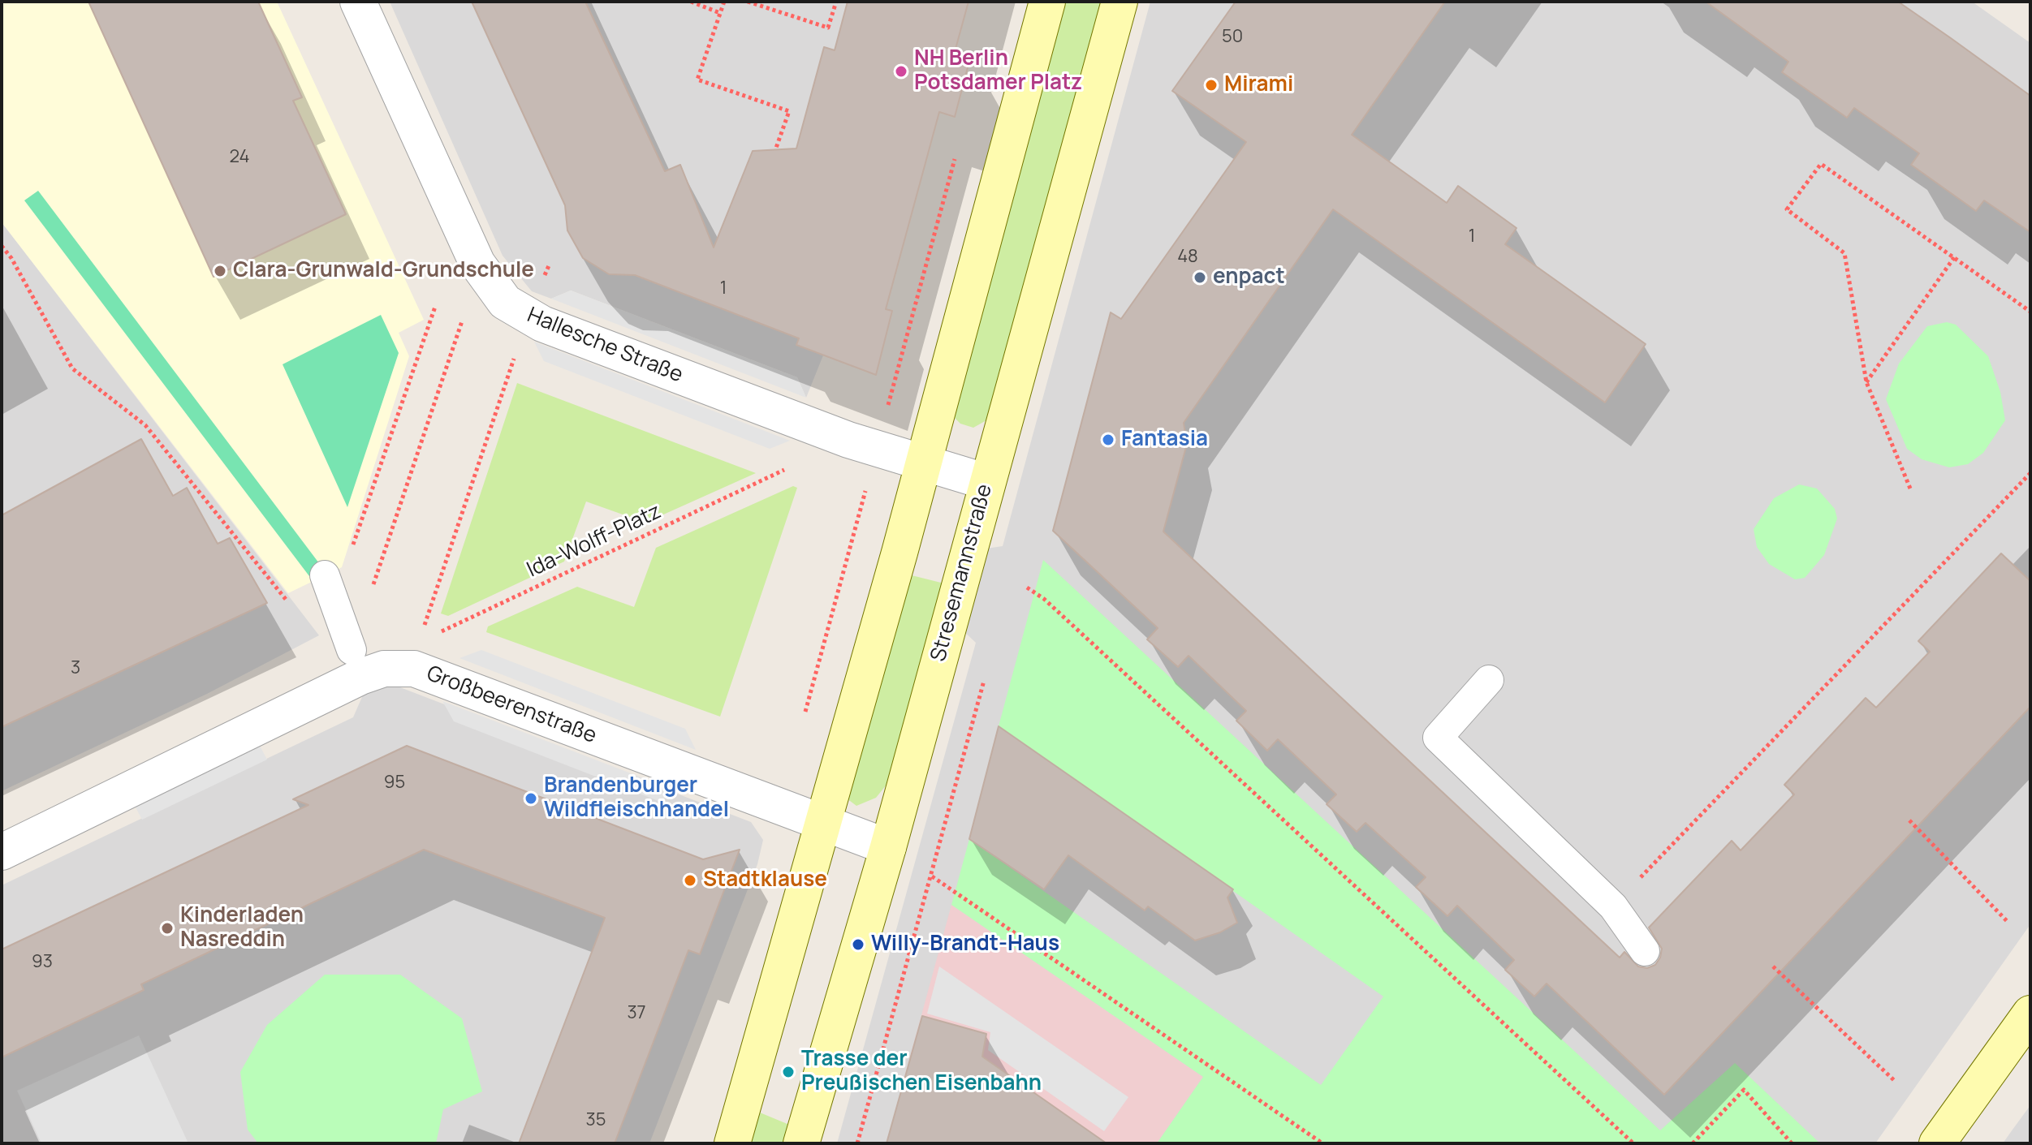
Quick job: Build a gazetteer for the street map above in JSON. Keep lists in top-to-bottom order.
{
  "streets": {
    "main road": ["Stresemannstraße"],
    "street": ["Hallesche Straße", "Großbeerenstraße"],
    "path": ["Ida-Wolff-Platz"]
  },
  "crossings": [
    ["Hallesche Straße", "Stresemannstraße"],
    ["Ida-Wolff-Platz", "Großbeerenstraße"],
    ["Stresemannstraße", "Großbeerenstraße"]
  ],
  "places": [
    "NH Berlin Potsdamer Platz",
    "Mirami",
    "Clara-Grunwald-Grundschule",
    "enpact",
    "Fantasia",
    "Brandenburger Wildfleischhandel",
    "Stadtklause",
    "Kinderladen Nasreddin",
    "Willy-Brandt-Haus",
    "Trasse der Preußischen Eisenbahn"
  ],
  "house_numbers": [
    "50",
    "24",
    "1",
    "48",
    "1",
    "3",
    "95",
    "93",
    "37",
    "35"
  ]
}
